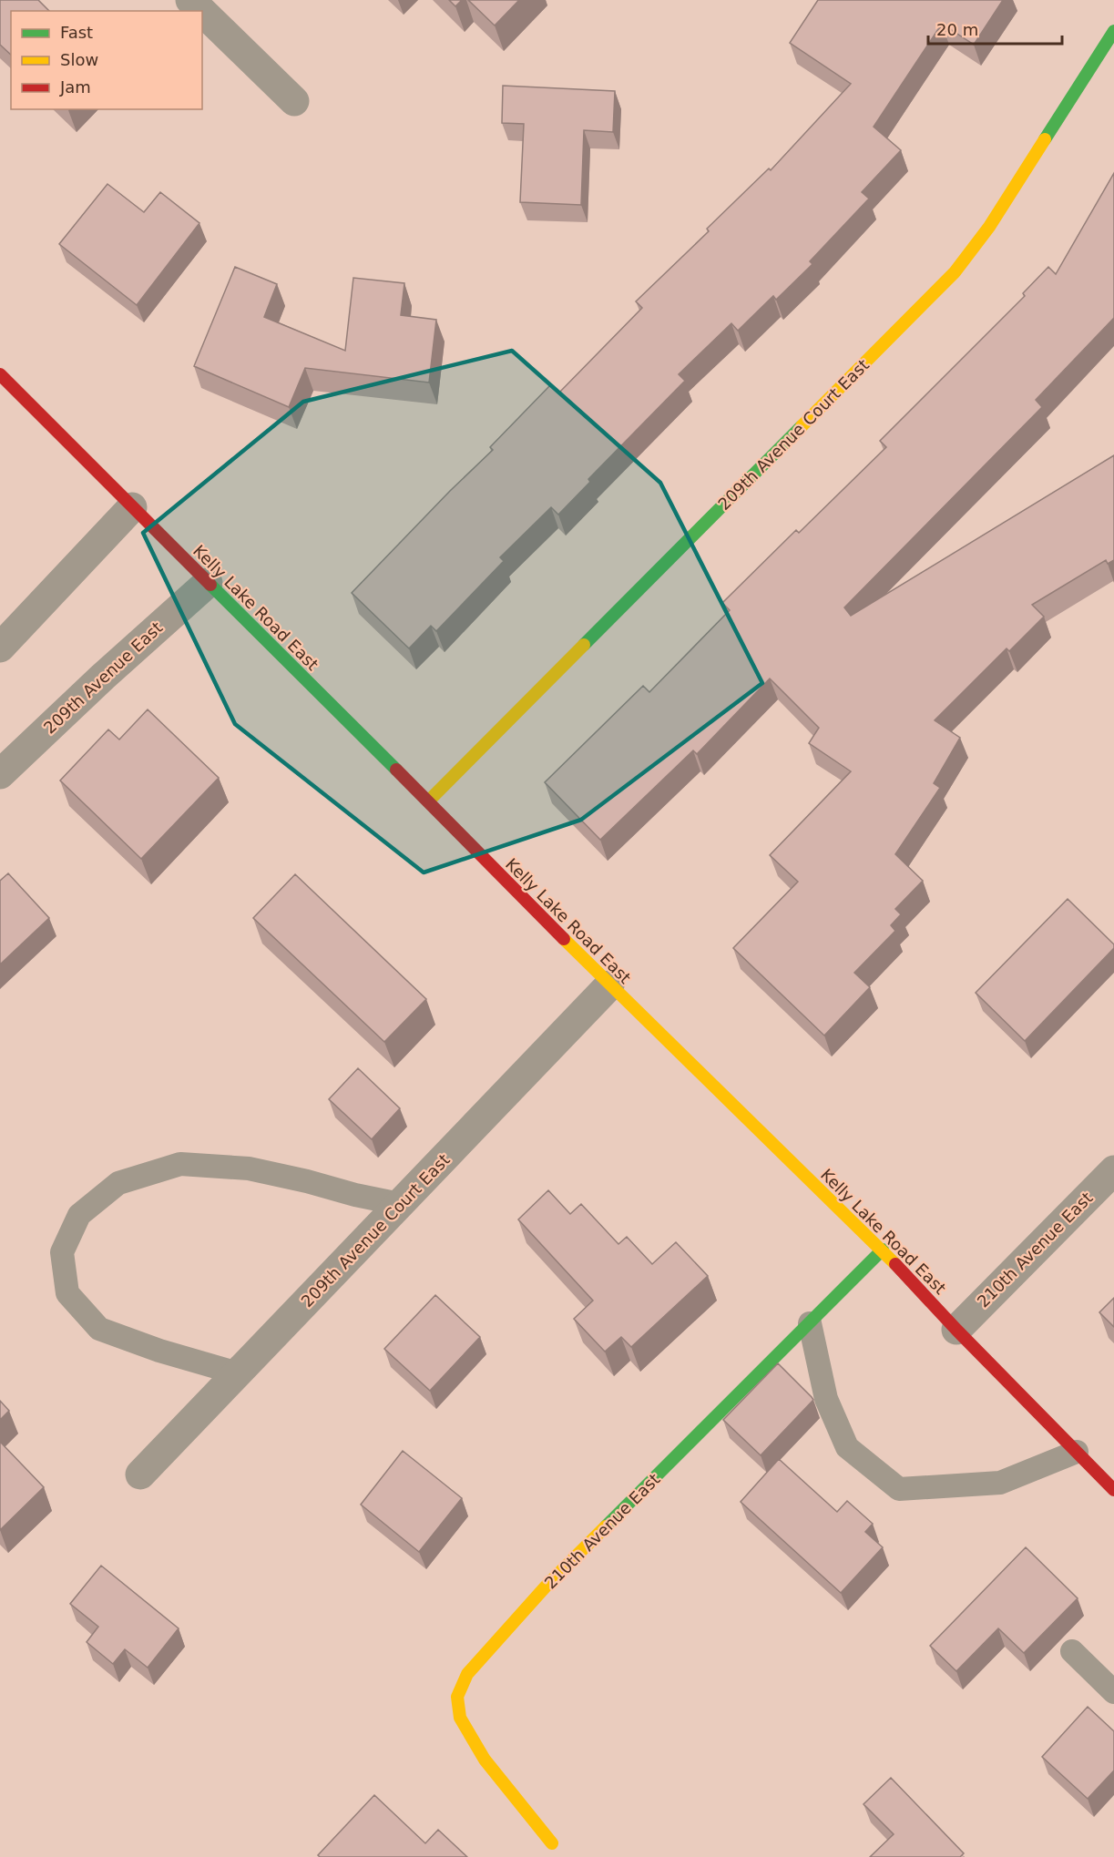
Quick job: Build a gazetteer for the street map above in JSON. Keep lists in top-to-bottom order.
{
  "streets": {
    "street": [
      "209th Avenue Court East",
      "Kelly Lake Road East",
      "209th Avenue East",
      "210th Avenue East"
    ]
  },
  "crossings": [
    ["209th Avenue Court East", "Kelly Lake Road East"],
    ["Kelly Lake Road East", "209th Avenue East"],
    ["Kelly Lake Road East", "210th Avenue East"]
  ],
  "legend": ["Fast", "Slow", "Jam"],
  "scale_bar": "20 m"
}
